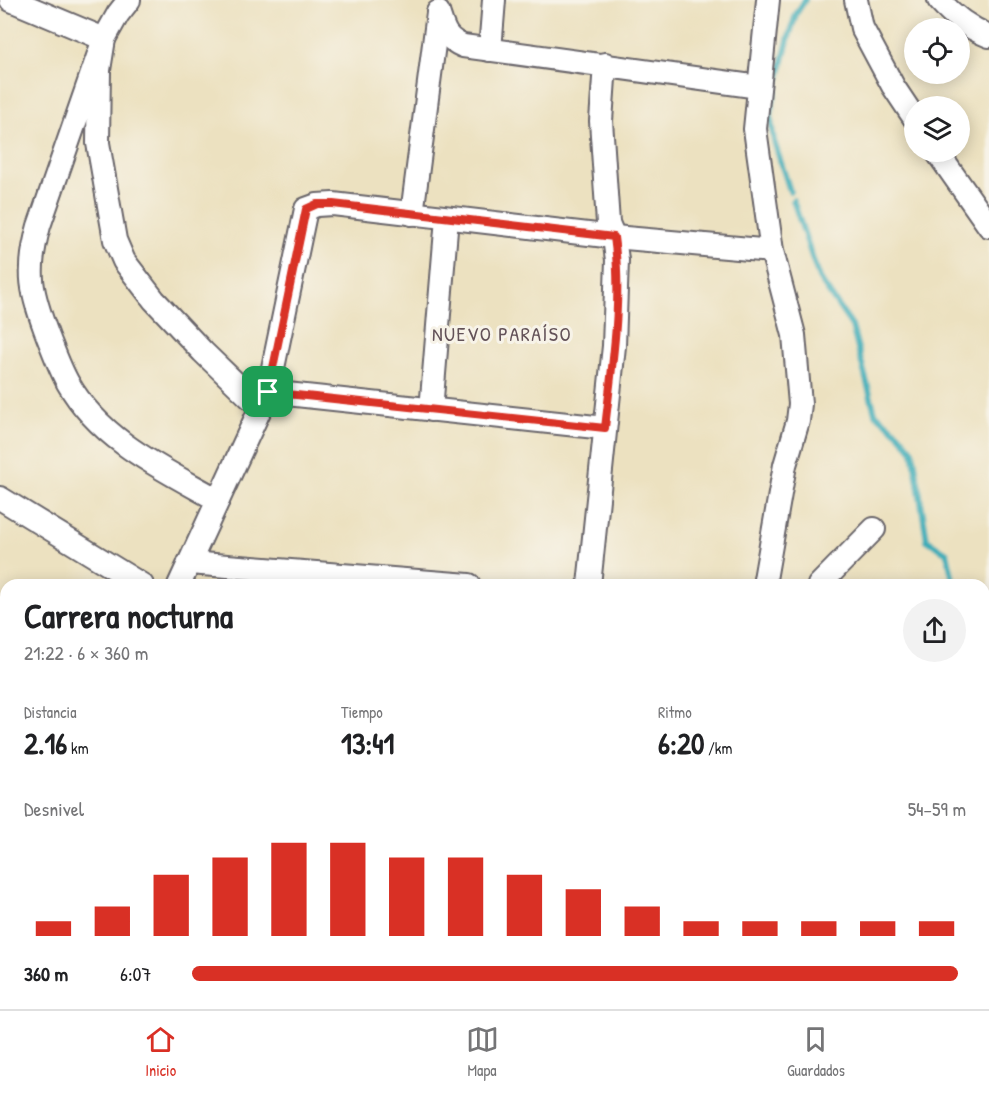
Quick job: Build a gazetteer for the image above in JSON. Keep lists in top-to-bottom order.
{
  "districts": ["NUEVO PARAÍSO"],
  "page": {
    "heading": ["Carrera nocturna", "21:22 · 6 × 360 m"],
    "stats": [
      ["Distancia", "2.16 km"],
      ["Tiempo", "13:41"],
      ["Ritmo", "6:20 /km"]
    ],
    "chart": ["Desnivel", "54–59 m"],
    "list": [
      {
        "name": "360 m",
        "note": "6:07"
      }
    ],
    "tabs": ["Inicio", "Mapa", "Guardados"]
  }
}
